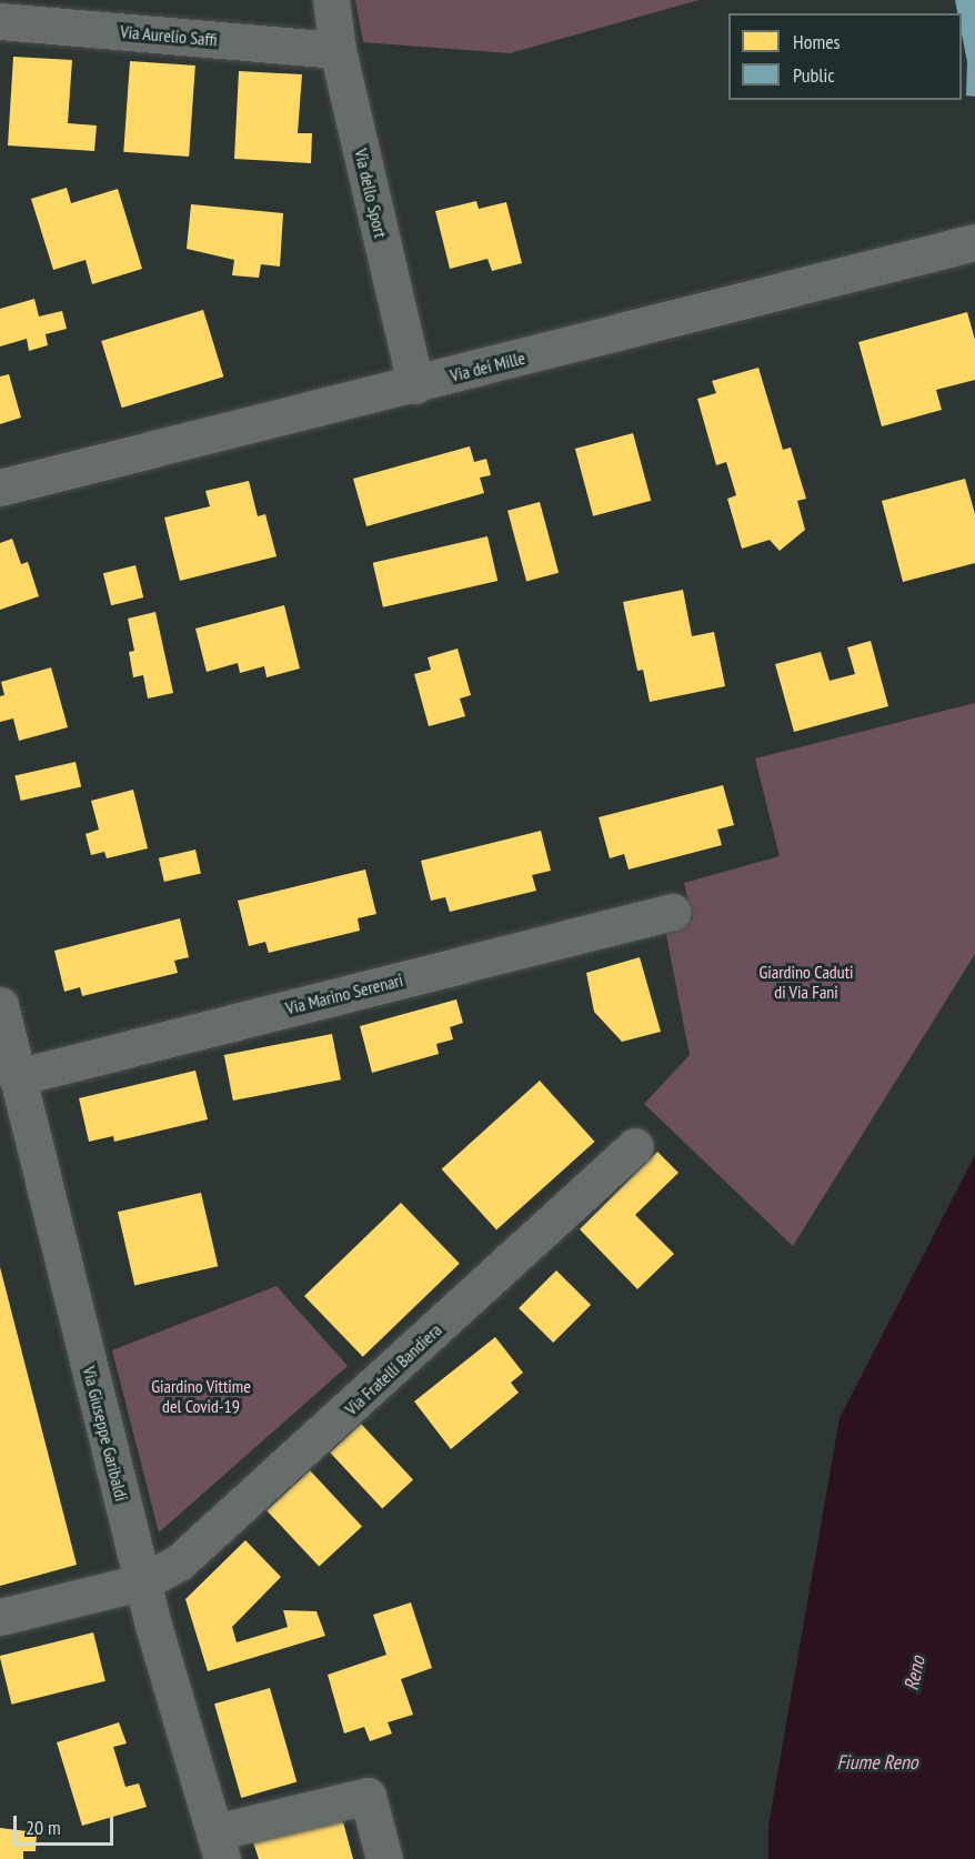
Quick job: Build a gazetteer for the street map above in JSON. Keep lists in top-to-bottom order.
{
  "streets": {
    "street": [
      "Via Aurelio Saffi",
      "Via dello Sport",
      "Via dei Mille",
      "Via Marino Serenari",
      "Via Fratelli Bandiera",
      "Via Giuseppe Garibaldi"
    ]
  },
  "crossings": [
    ["Via Aurelio Saffi", "Via dello Sport"],
    ["Via dello Sport", "Via dei Mille"],
    ["Via Marino Serenari", "Via Giuseppe Garibaldi"],
    ["Via Fratelli Bandiera", "Via Giuseppe Garibaldi"]
  ],
  "water": ["Reno", "Fiume Reno"],
  "parks": ["Giardino Caduti di Via Fani", "Giardino Vittime del Covid-19"],
  "legend": ["Homes", "Public"],
  "scale_bar": "20 m"
}
